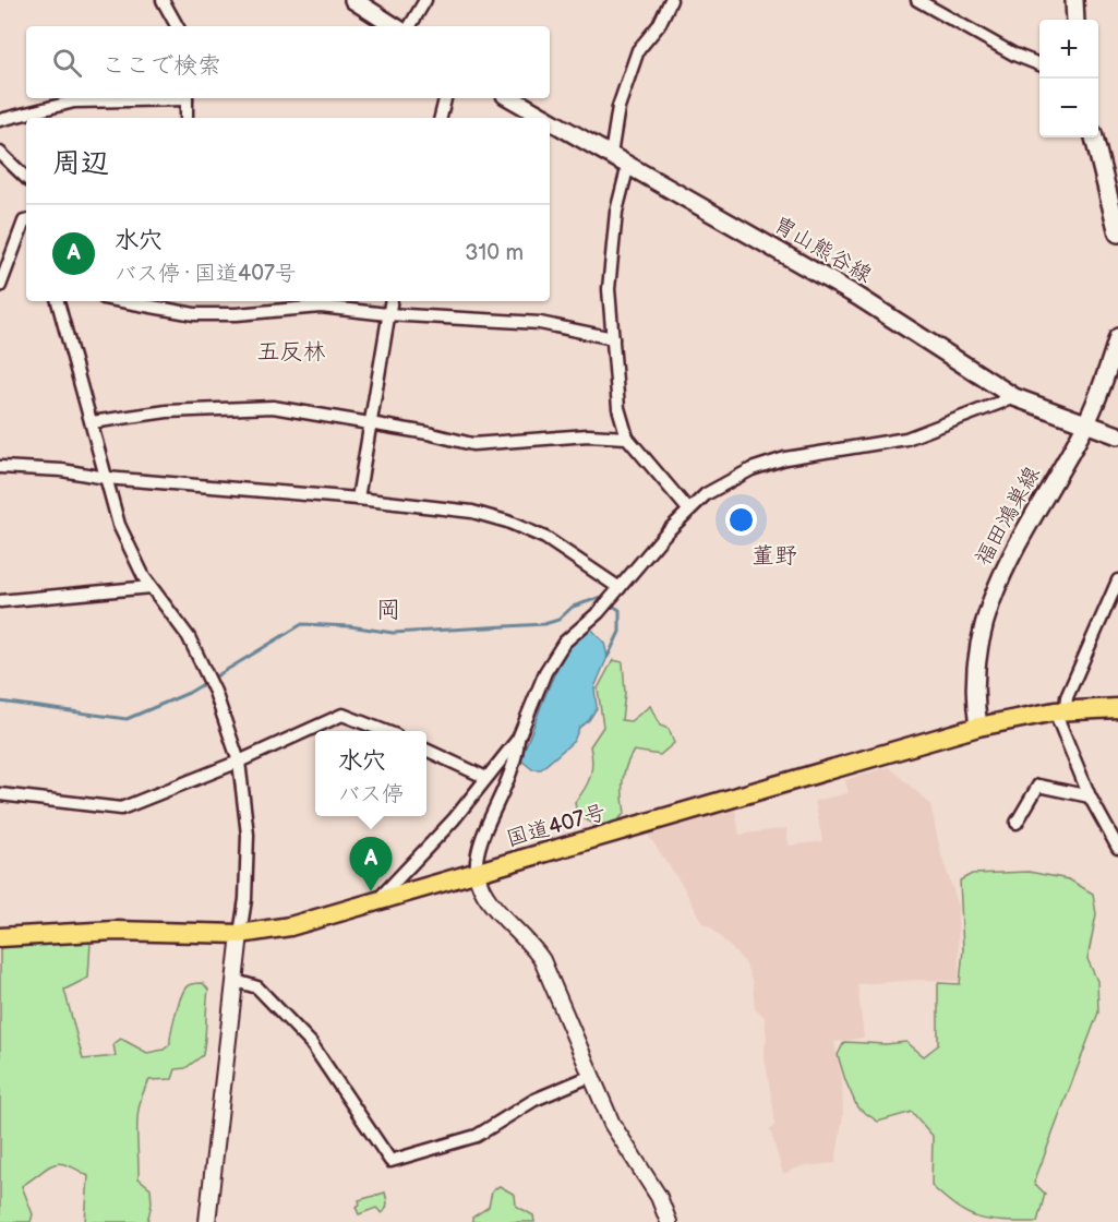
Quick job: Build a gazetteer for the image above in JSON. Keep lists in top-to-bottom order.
{
  "streets": {
    "highway": ["国道407号"],
    "main road": ["胄山熊谷線", "福田鴻巣線"]
  },
  "crossings": [
    ["胄山熊谷線", "福田鴻巣線"],
    ["福田鴻巣線", "国道407号"]
  ],
  "districts": ["五反林", "董野", "岡"],
  "page": {
    "map_buttons": ["+", "−"],
    "search": "ここで検索",
    "heading": "周辺",
    "list": [
      {
        "mark": "A",
        "name": "水穴",
        "note": "バス停 · 国道407号",
        "value": "310 m"
      }
    ],
    "popup": ["水穴", "バス停"],
    "pins": "A"
  }
}
